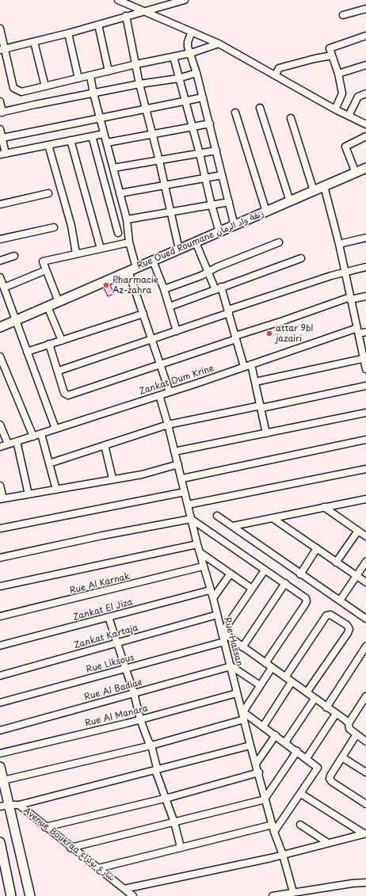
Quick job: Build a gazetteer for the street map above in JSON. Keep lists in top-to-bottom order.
{
  "streets": {
    "street": [
      "Rue Oued Roumane زنقة واد الرمان",
      "Zankat Dum Krine",
      "Rue Al Karnak",
      "Zankat El Jiza",
      "Zankat Kartaja",
      "Rue Hassan",
      "Rue Liksous",
      "Rue Al Badiae",
      "Rue Al Manara",
      "Avenue Boukraa شارع بوكراع"
    ]
  },
  "crossings": [
    ["Zankat Dum Krine", "Rue Hassan"],
    ["Rue Al Karnak", "Rue Hassan"],
    ["Zankat El Jiza", "Rue Hassan"],
    ["Zankat Kartaja", "Rue Hassan"],
    ["Rue Hassan", "Rue Liksous"],
    ["Rue Hassan", "Rue Al Badiae"],
    ["Rue Hassan", "Rue Al Manara"]
  ],
  "places": ["Pharmacie Az-zahra", "attar 9bl jazairi"]
}
